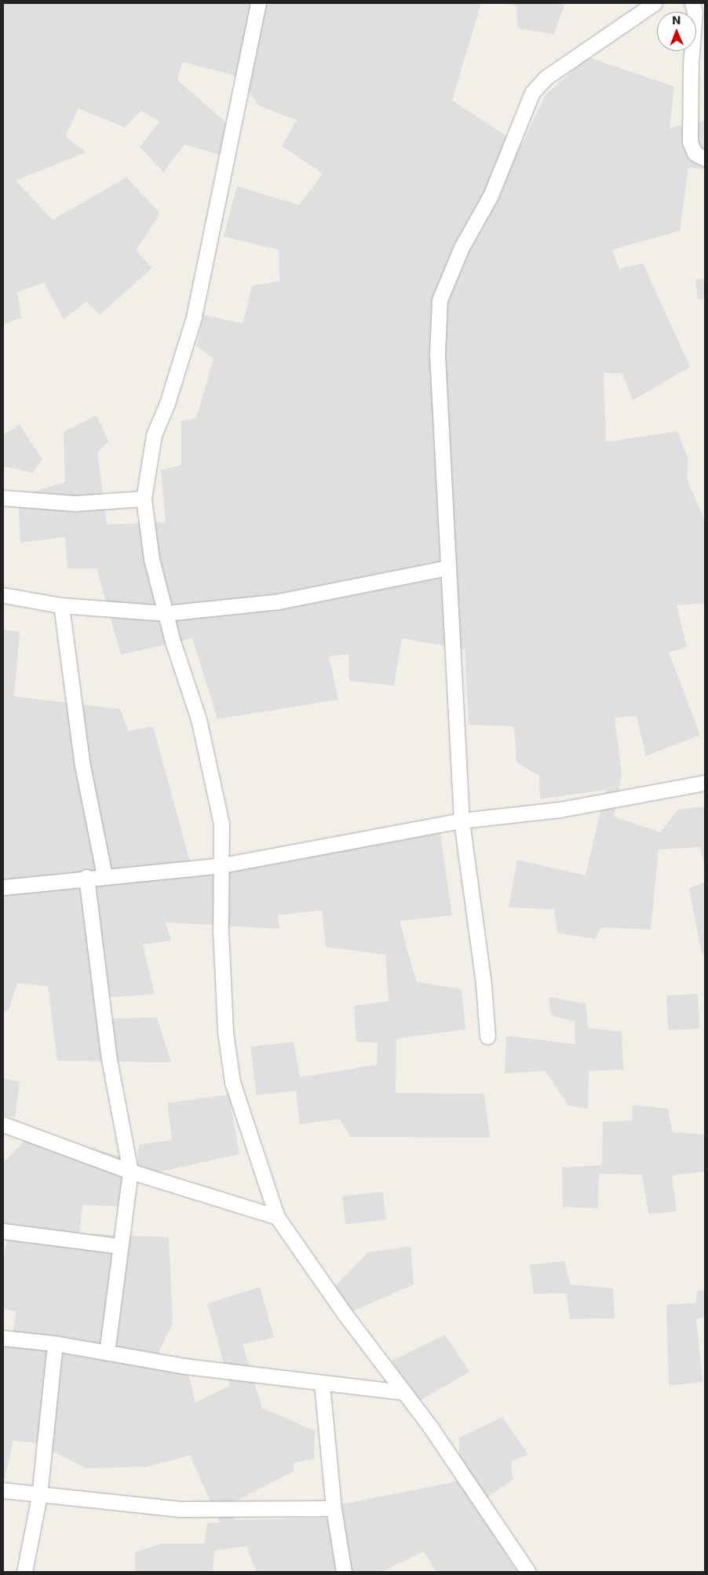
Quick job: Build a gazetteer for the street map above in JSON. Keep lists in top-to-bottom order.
{
  "north": "top"
}
